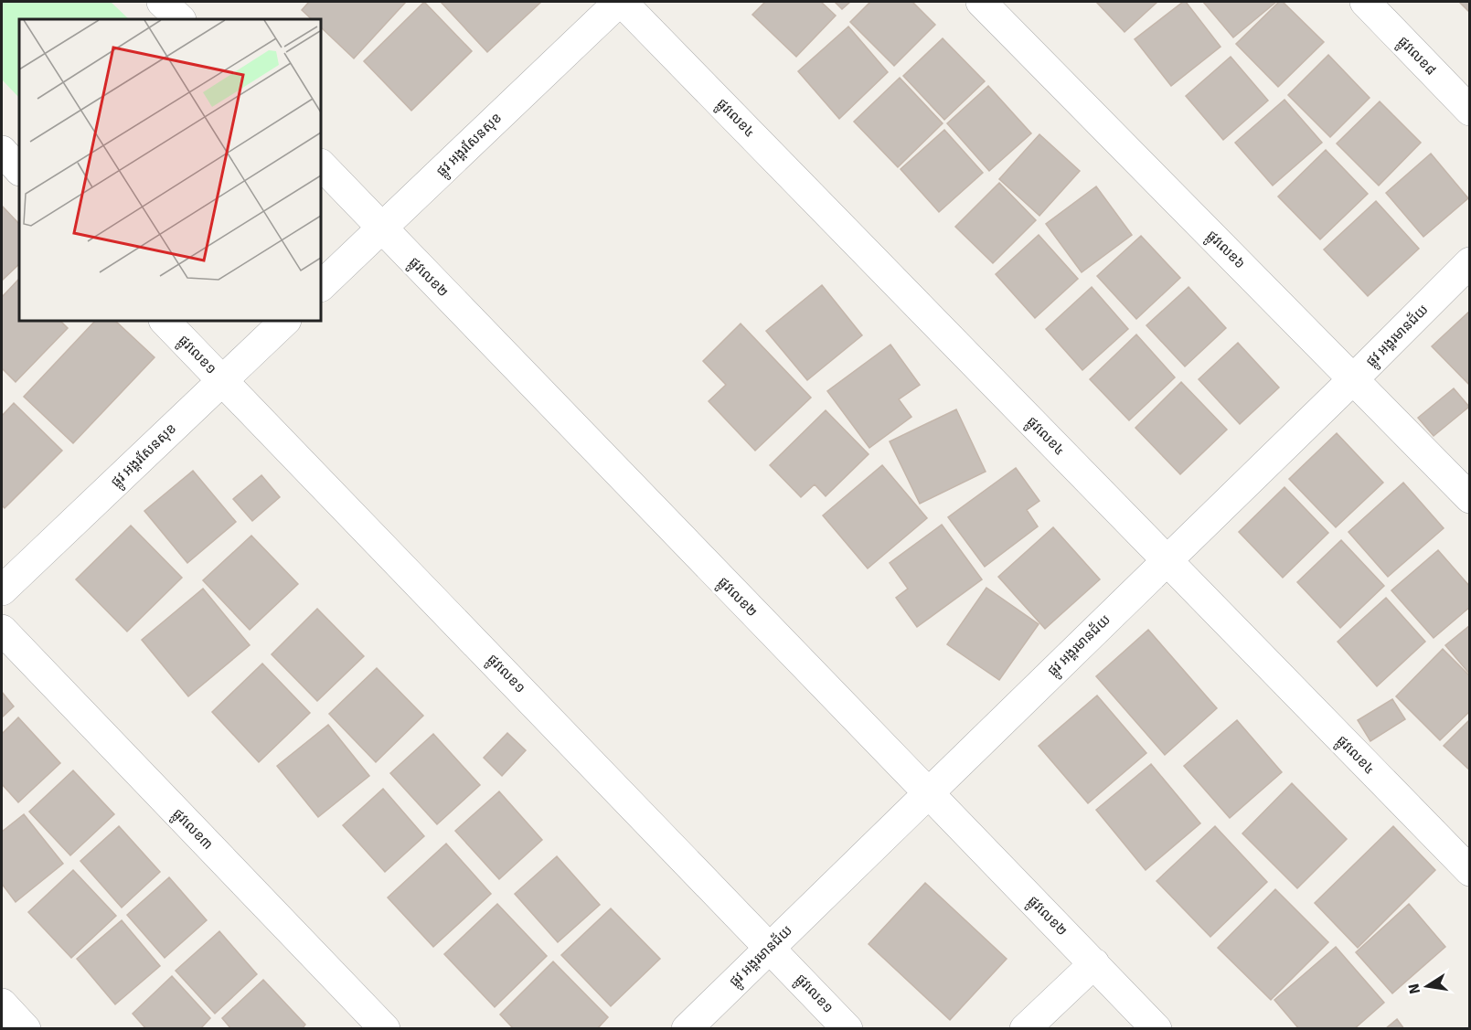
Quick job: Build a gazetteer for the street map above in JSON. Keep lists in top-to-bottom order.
{
  "streets": {
    "street": [
      "ផ្លូវលេខ៨",
      "ផ្លូវលេខ៤",
      "ផ្លូវ អង្គរសែនសុខ",
      "ផ្លូវលេខ៦",
      "ផ្លូវលេខ២",
      "ផ្លូវ អង្គរមានជ័យ",
      "ផ្លូវលេខ១",
      "ផ្លូវលេខ៣"
    ]
  },
  "crossings": [
    ["ផ្លូវលេខ៤", "ផ្លូវ អង្គរសែនសុខ"],
    ["ផ្លូវលេខ៤", "ផ្លូវ អង្គរមានជ័យ"],
    ["ផ្លូវ អង្គរសែនសុខ", "ផ្លូវលេខ២"],
    ["ផ្លូវ អង្គរសែនសុខ", "ផ្លូវលេខ១"],
    ["ផ្លូវលេខ៦", "ផ្លូវ អង្គរមានជ័យ"],
    ["ផ្លូវលេខ២", "ផ្លូវ អង្គរមានជ័យ"],
    ["ផ្លូវ អង្គរមានជ័យ", "ផ្លូវលេខ១"]
  ],
  "north": "left"
}
